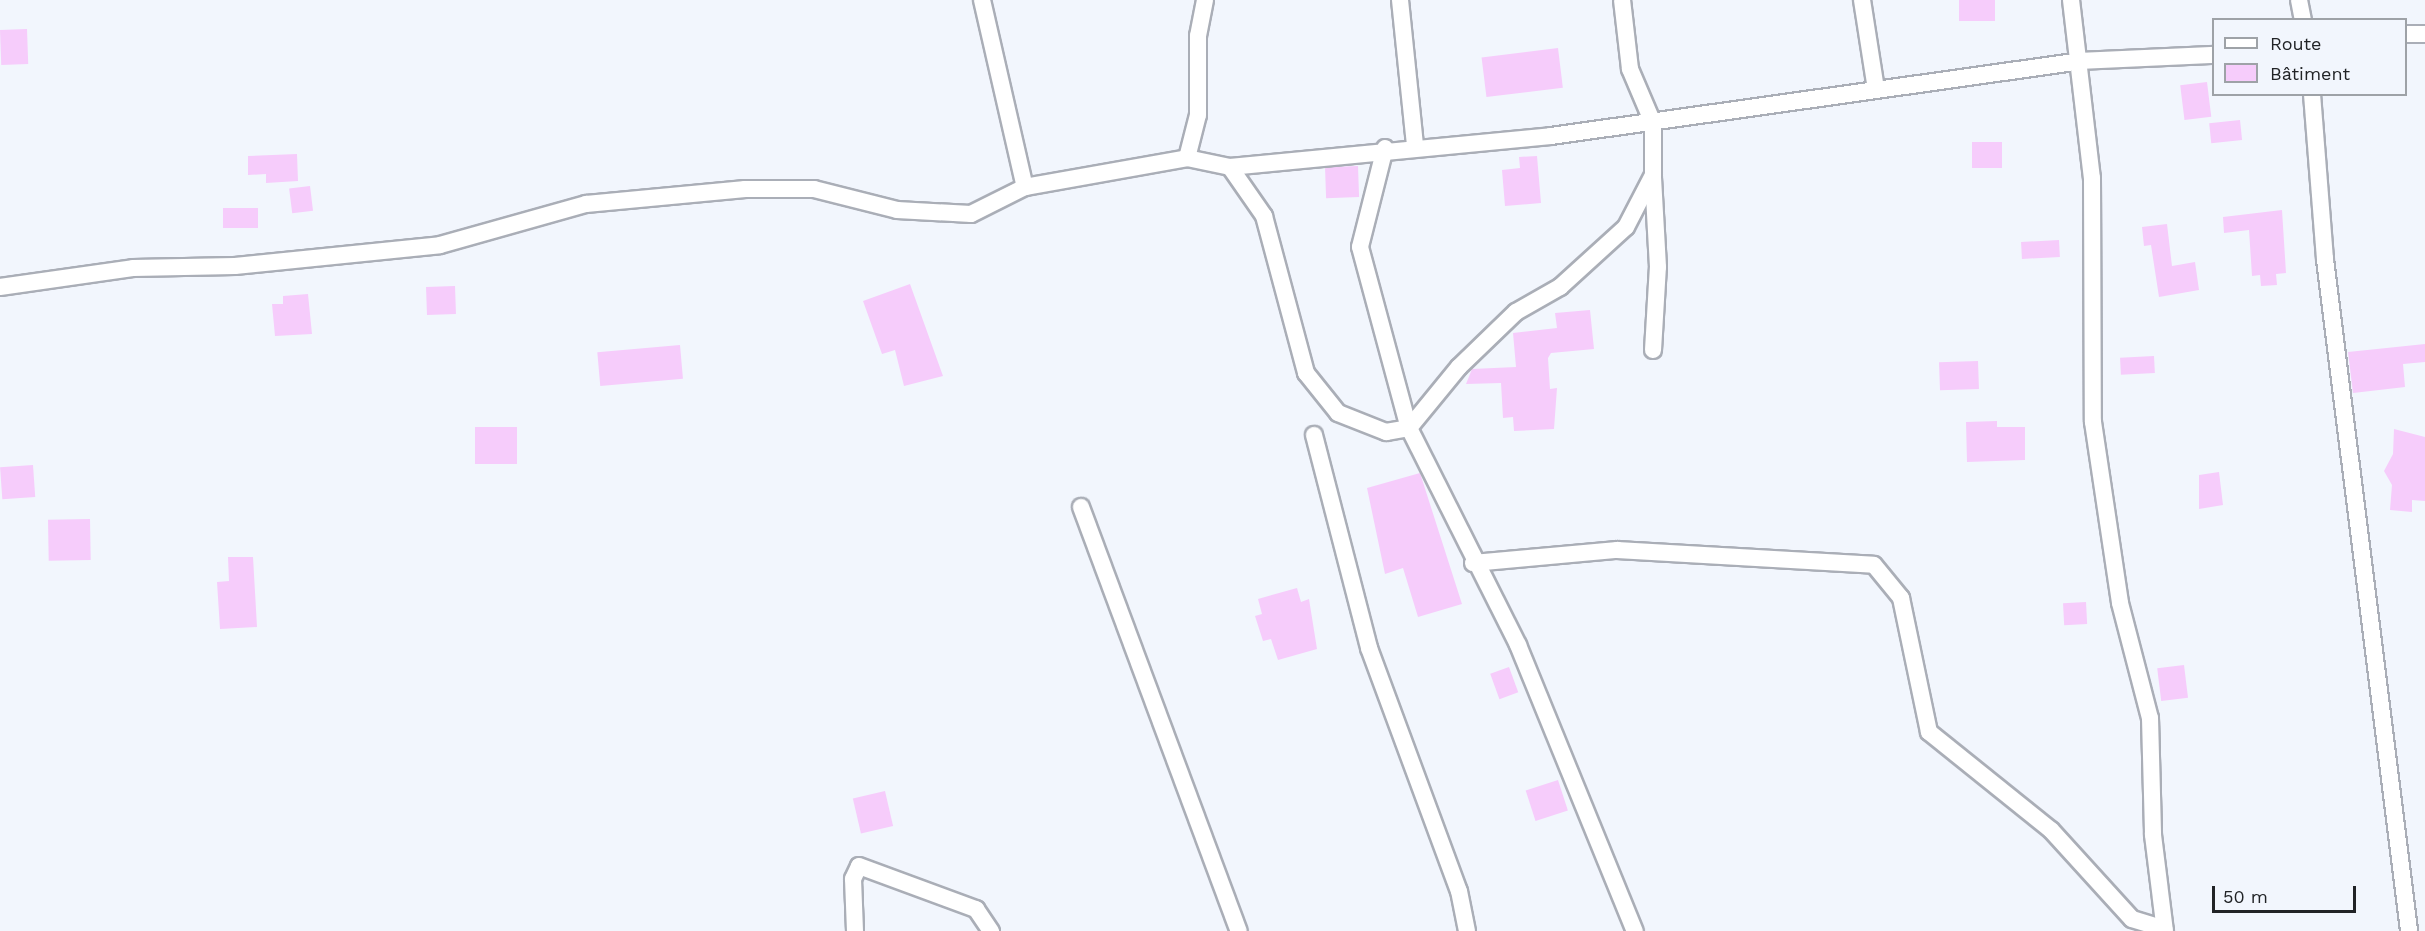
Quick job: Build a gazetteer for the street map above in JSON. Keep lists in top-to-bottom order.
{
  "legend": ["Route", "Bâtiment"],
  "scale_bar": "50 m"
}
